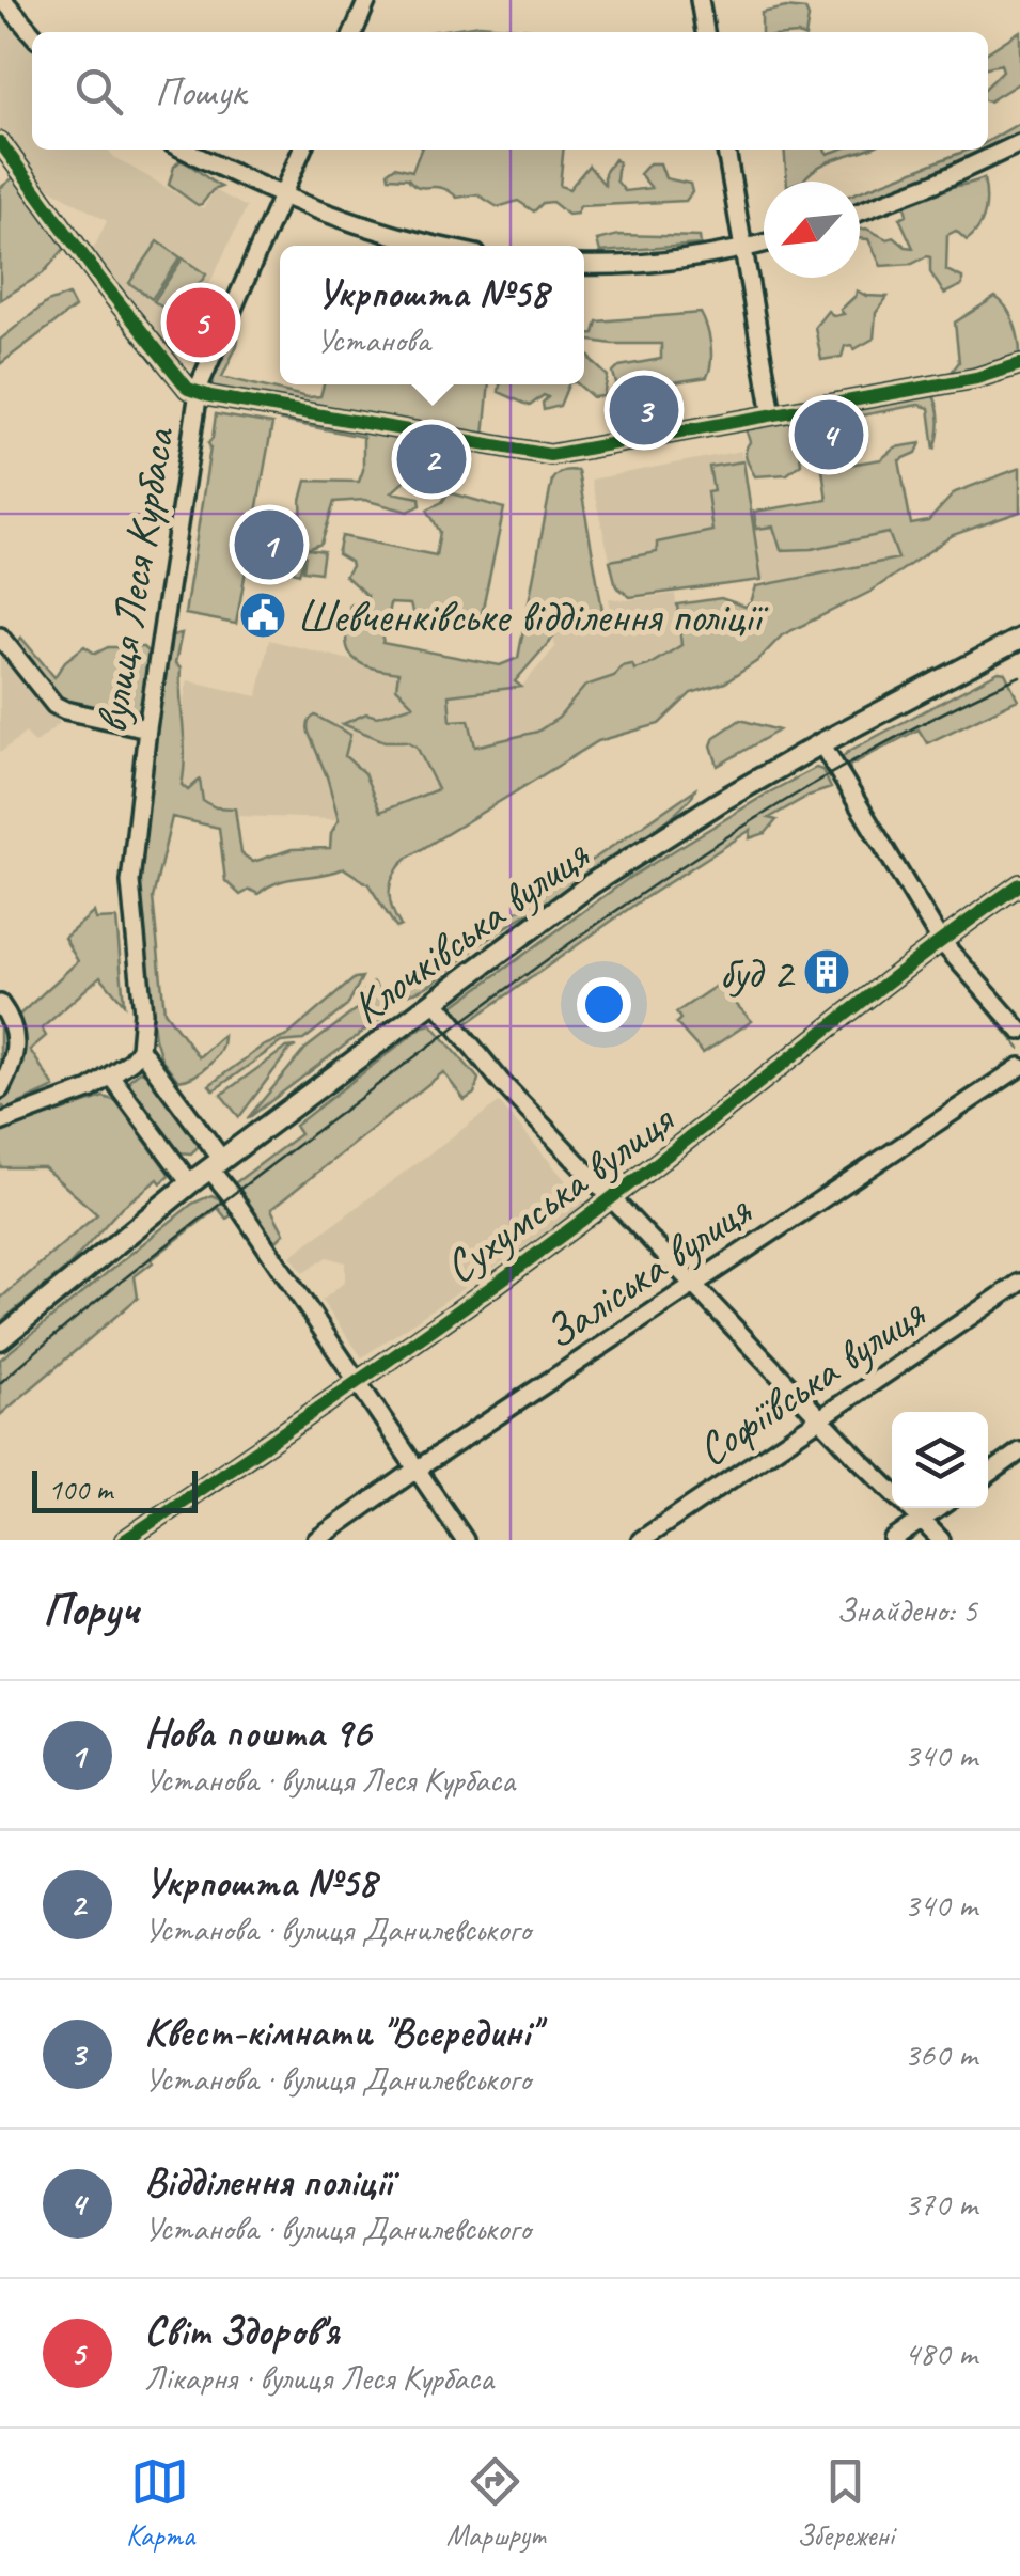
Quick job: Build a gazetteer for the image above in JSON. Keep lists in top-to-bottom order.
{
  "streets": {
    "main road": ["Клочківська вулиця"],
    "street": [
      "вулиця Леся Курбаса",
      "Сухумська вулиця",
      "Заліська вулиця",
      "Софіївська вулиця"
    ]
  },
  "places": {
    "public building": ["Шевченківське відділення поліції"],
    "building": ["буд 2"]
  },
  "scale_bar": "100 m",
  "north": "bottom left",
  "page": {
    "search": "Пошук",
    "popup": ["Укрпошта №58", "Установа"],
    "pins": [
      "5",
      "3",
      "4",
      "2",
      "1"
    ],
    "scale": "100 m",
    "heading": ["Поруч", "Знайдено: 5"],
    "list": [
      {
        "mark": "1",
        "name": "Нова пошта 96",
        "note": "Установа · вулиця Леся Курбаса",
        "value": "340 m"
      },
      {
        "mark": "2",
        "name": "Укрпошта №58",
        "note": "Установа · вулиця Данилевського",
        "value": "340 m"
      },
      {
        "mark": "3",
        "name": "Квест-кімнати \"Всередині\"",
        "note": "Установа · вулиця Данилевського",
        "value": "360 m"
      },
      {
        "mark": "4",
        "name": "Відділення поліції",
        "note": "Установа · вулиця Данилевського",
        "value": "370 m"
      },
      {
        "mark": "5",
        "name": "Світ Здоров'я",
        "note": "Лікарня · вулиця Леся Курбаса",
        "value": "480 m"
      }
    ],
    "nav": ["Карта", "Маршрут", "Збережені"]
  }
}
